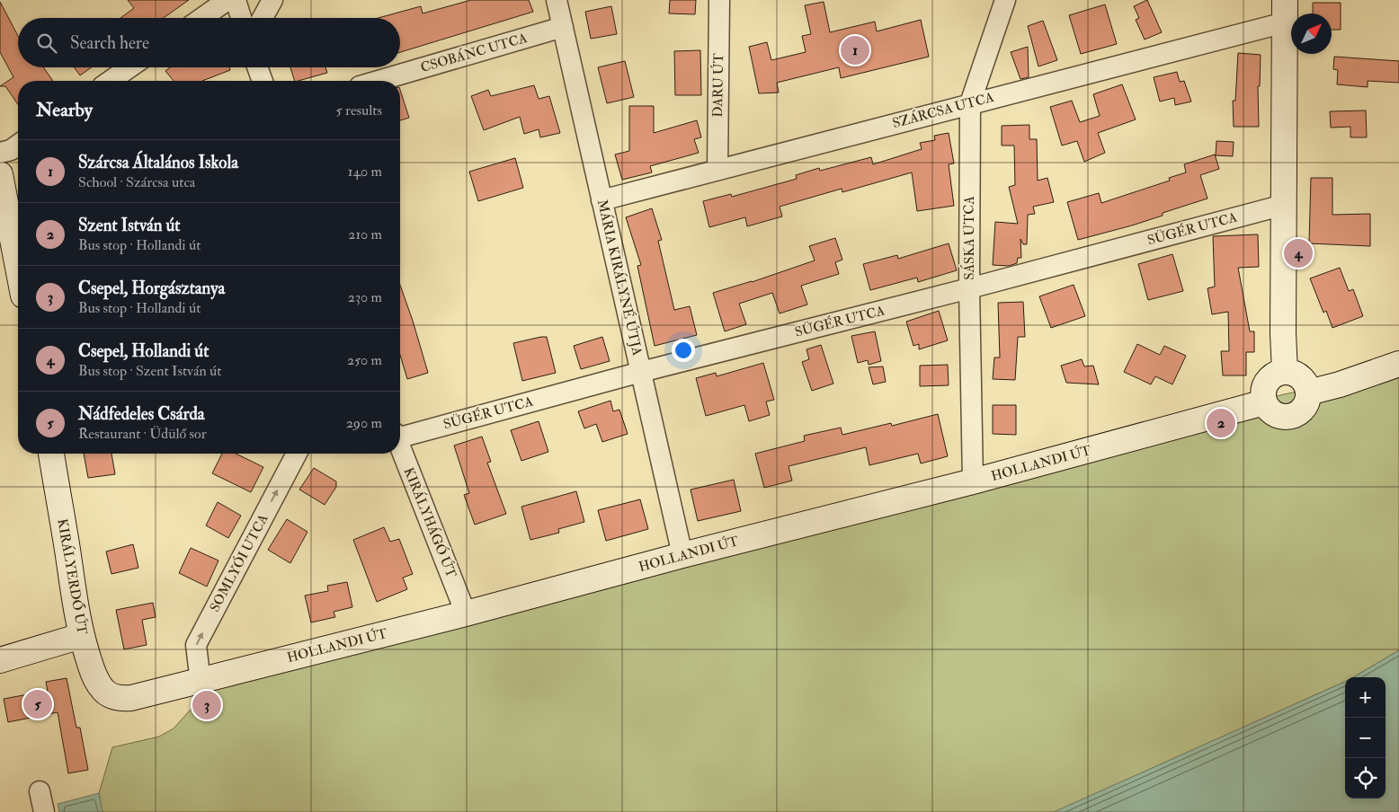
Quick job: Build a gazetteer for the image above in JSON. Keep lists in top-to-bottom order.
{
  "streets": {
    "street": [
      "CSOBÁNC UTCA",
      "DARU ÚT",
      "SZÁRCSA UTCA",
      "SÜGÉR UTCA",
      "SÁSKA UTCA",
      "MÁRIA KIRÁLYNÉ ÚTJA",
      "HOLLANDI ÚT",
      "KIRÁLYHÁGÓ ÚT",
      "SOMLYÓI UTCA",
      "KIRÁLYERDŐ ÚT"
    ]
  },
  "crossings": [
    ["CSOBÁNC UTCA", "MÁRIA KIRÁLYNÉ ÚTJA"],
    ["DARU ÚT", "SZÁRCSA UTCA"],
    ["SZÁRCSA UTCA", "SÁSKA UTCA"],
    ["SZÁRCSA UTCA", "MÁRIA KIRÁLYNÉ ÚTJA"],
    ["SÜGÉR UTCA", "SÁSKA UTCA"],
    ["SÜGÉR UTCA", "MÁRIA KIRÁLYNÉ ÚTJA"],
    ["SÁSKA UTCA", "HOLLANDI ÚT"],
    ["MÁRIA KIRÁLYNÉ ÚTJA", "HOLLANDI ÚT"],
    ["HOLLANDI ÚT", "KIRÁLYHÁGÓ ÚT"],
    ["HOLLANDI ÚT", "SOMLYÓI UTCA"],
    ["HOLLANDI ÚT", "KIRÁLYERDŐ ÚT"]
  ],
  "one_way": ["SOMLYÓI UTCA"],
  "north": "top right",
  "page": {
    "search": "Search here",
    "pins": [
      "1",
      "4",
      "2",
      "5",
      "3"
    ],
    "heading": ["Nearby", "5 results"],
    "list": [
      {
        "mark": "1",
        "name": "Szárcsa Általános Iskola",
        "note": "School · Szárcsa utca",
        "value": "140 m"
      },
      {
        "mark": "2",
        "name": "Szent István út",
        "note": "Bus stop · Hollandi út",
        "value": "210 m"
      },
      {
        "mark": "3",
        "name": "Csepel, Horgásztanya",
        "note": "Bus stop · Hollandi út",
        "value": "230 m"
      },
      {
        "mark": "4",
        "name": "Csepel, Hollandi út",
        "note": "Bus stop · Szent István út",
        "value": "250 m"
      },
      {
        "mark": "5",
        "name": "Nádfedeles Csárda",
        "note": "Restaurant · Üdülő sor",
        "value": "290 m"
      }
    ],
    "map_buttons": ["+", "−"]
  }
}
